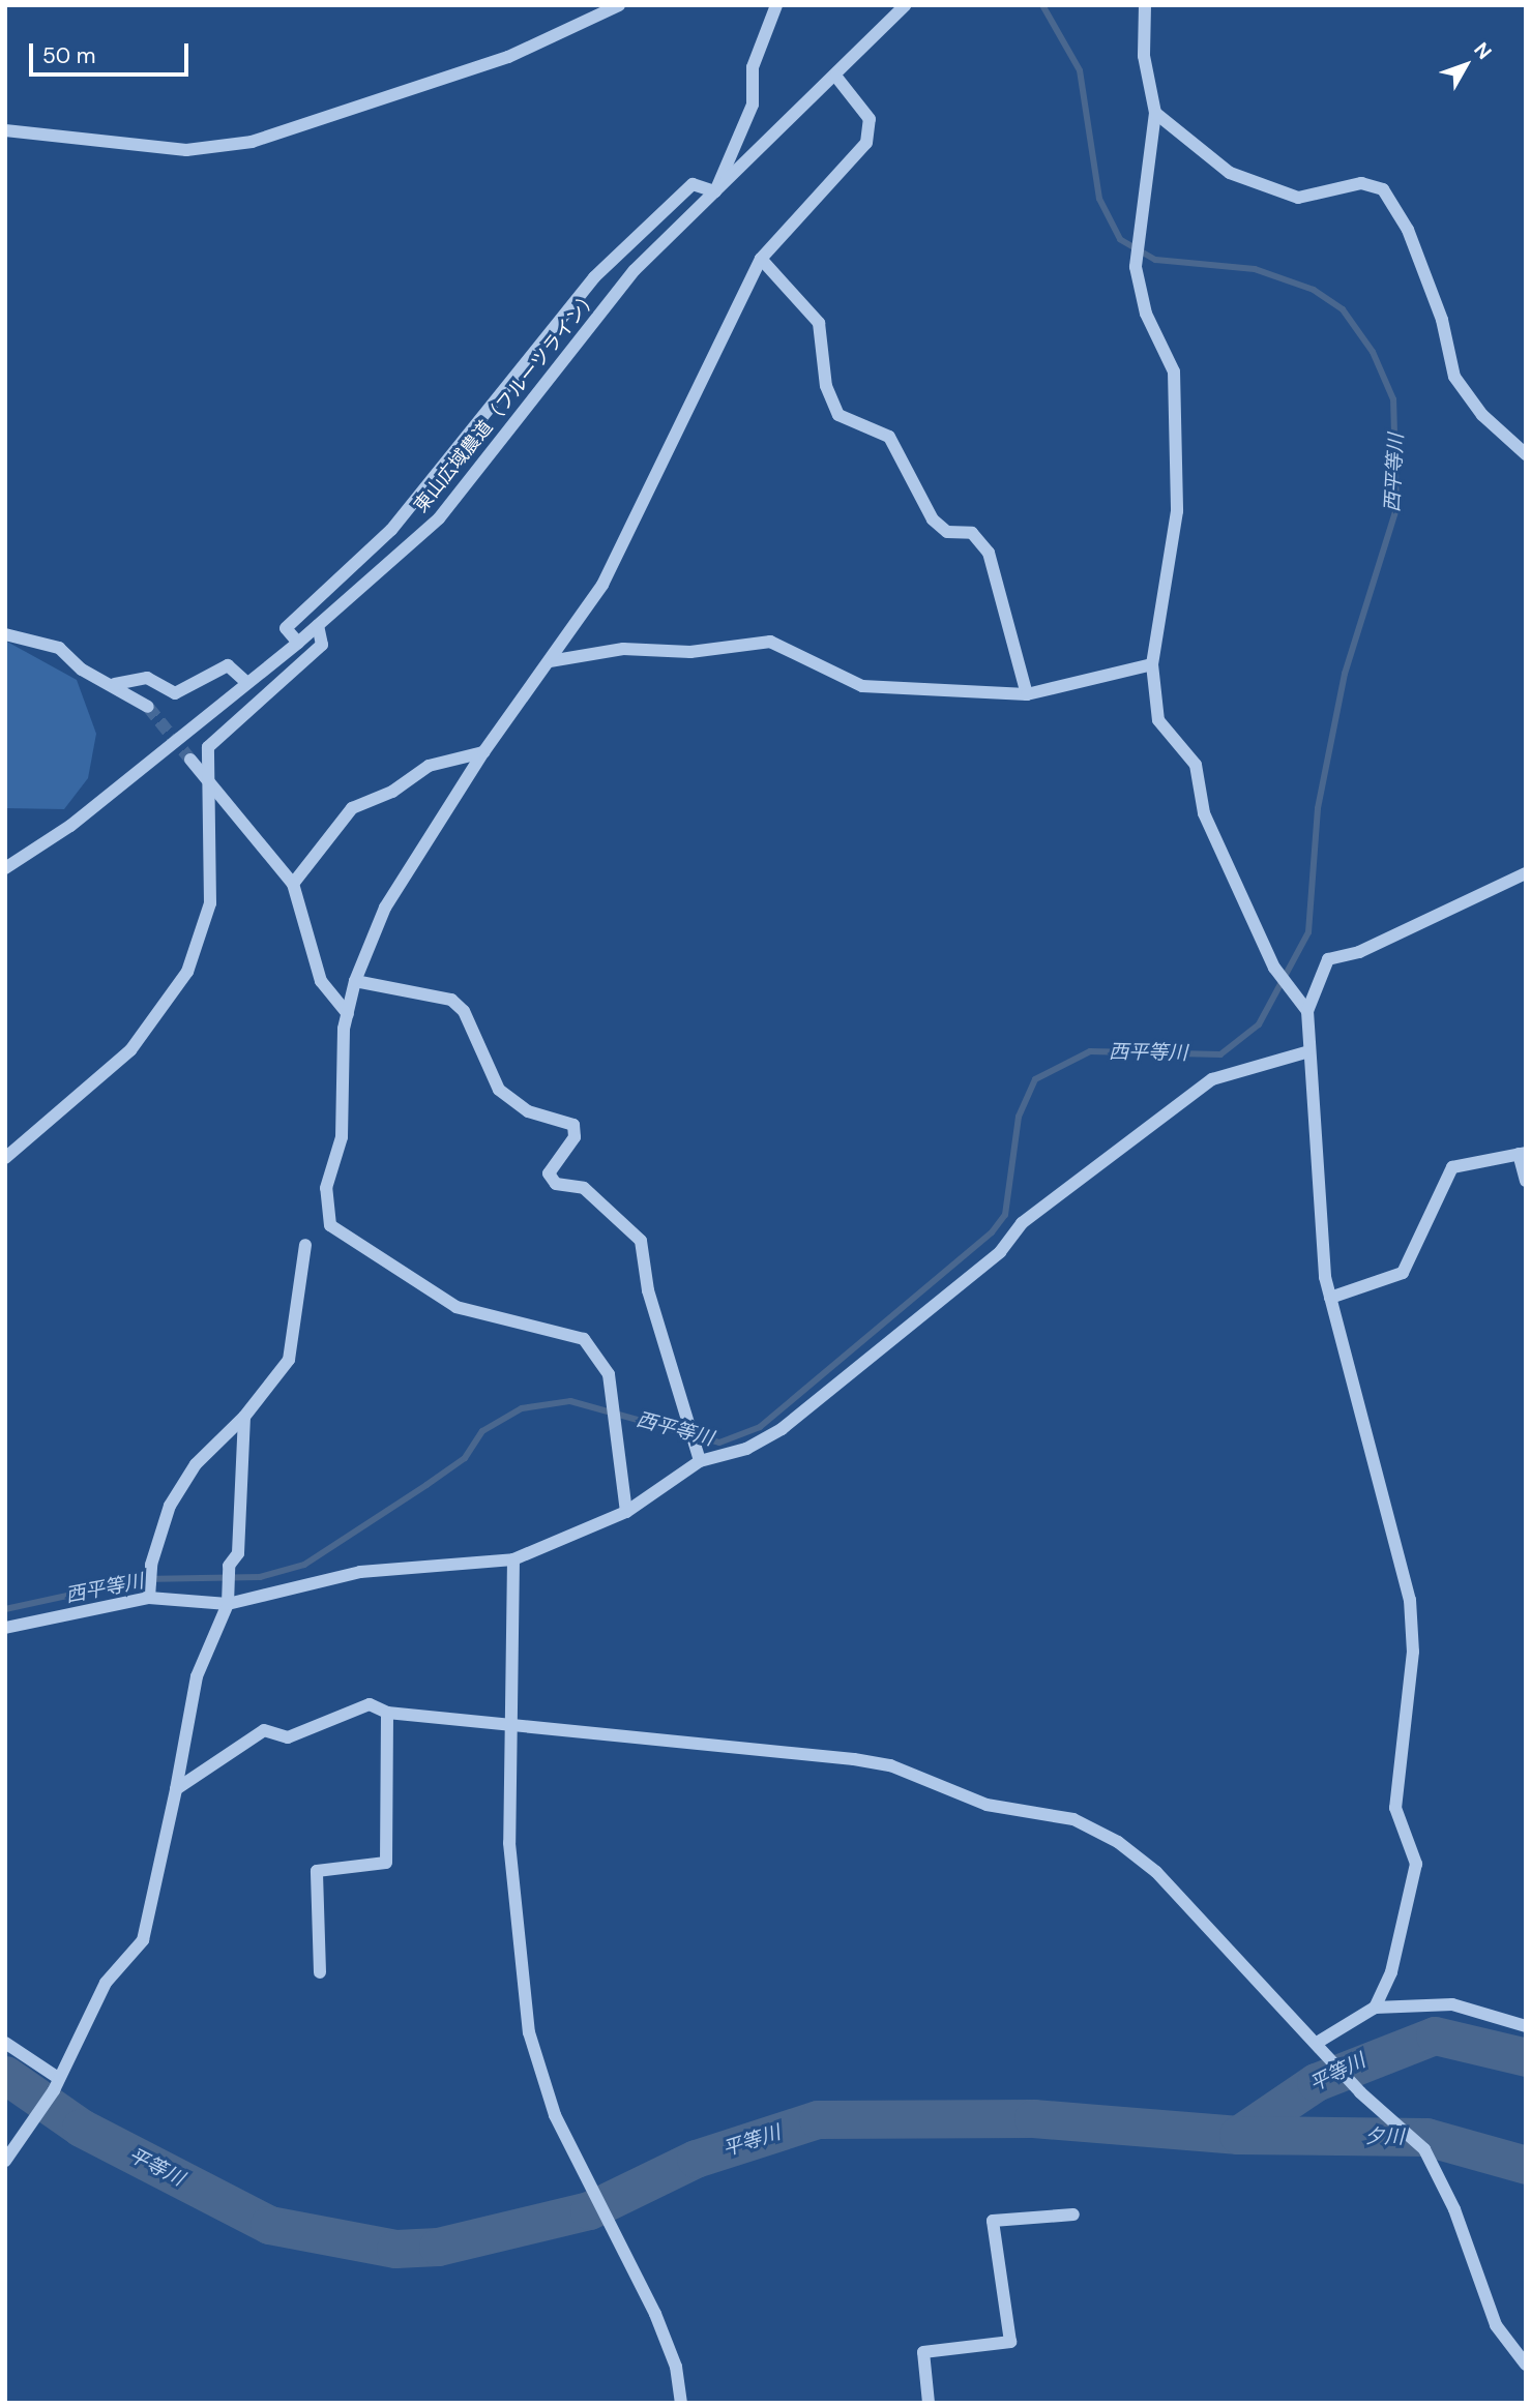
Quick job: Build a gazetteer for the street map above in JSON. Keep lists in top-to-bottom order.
{
  "streets": {
    "street": ["東山広域農道（フルーツライン）"]
  },
  "water": ["西平等川", "平等川", "夕川"],
  "scale_bar": "50 m",
  "north": "top right"
}
